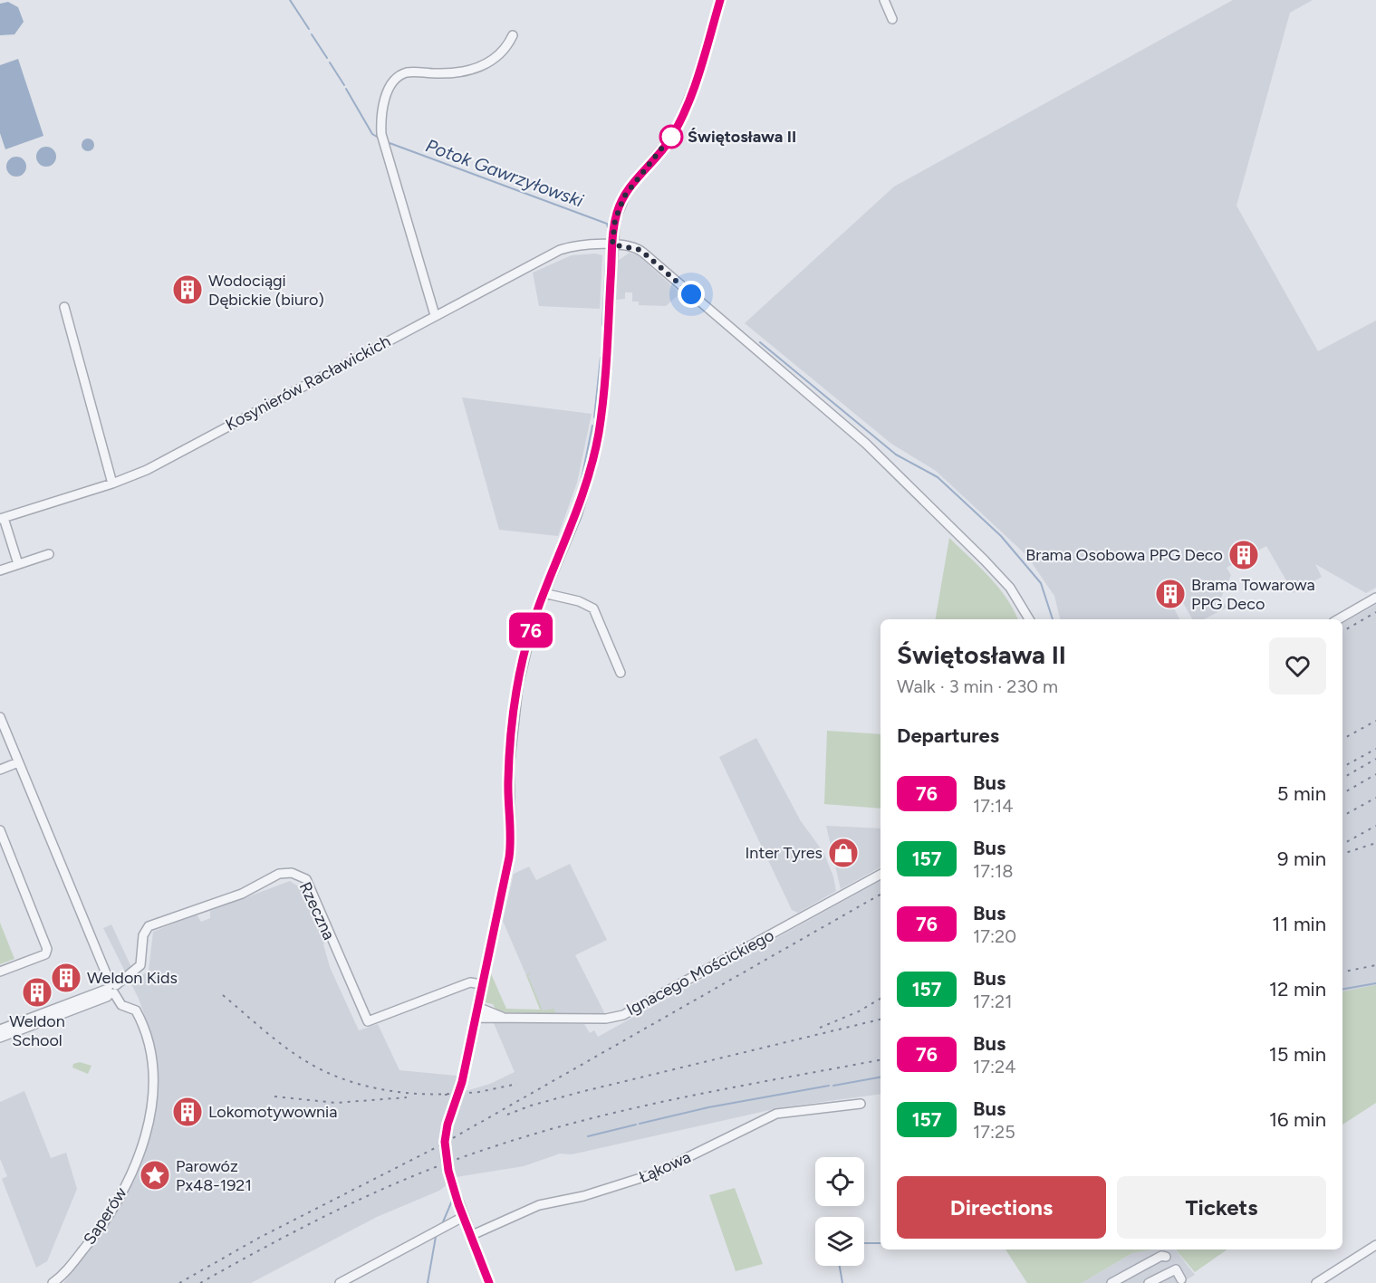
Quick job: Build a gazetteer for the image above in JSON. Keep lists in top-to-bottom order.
{
  "streets": {
    "street": [
      "Kosynierów Racławickich",
      "Rzeczna",
      "Ignacego Mościckiego",
      "Łąkowa",
      "Saperów"
    ]
  },
  "crossings": [
    ["Rzeczna", "Saperów"]
  ],
  "water": ["Potok Gawrzyłowski"],
  "places": {
    "other": ["Świętosława II"],
    "building": [
      "Wodociągi Dębickie (biuro)",
      "Brama Osobowa PPG Deco",
      "Brama Towarowa PPG Deco",
      "Weldon Kids",
      "Weldon School",
      "Lokomotywownia"
    ],
    "shop": ["Inter Tyres"],
    "place": ["Parowóz Px48-1921"]
  },
  "lines": ["bus line 76"],
  "page": {
    "on_map": "76",
    "heading": [
      ["Świętosława II", "Walk · 3 min · 230 m"],
      "Departures"
    ],
    "list": [
      {
        "mark": "76",
        "name": "Bus",
        "note": "17:14",
        "value": "5 min"
      },
      {
        "mark": "157",
        "name": "Bus",
        "note": "17:18",
        "value": "9 min"
      },
      {
        "mark": "76",
        "name": "Bus",
        "note": "17:20",
        "value": "11 min"
      },
      {
        "mark": "157",
        "name": "Bus",
        "note": "17:21",
        "value": "12 min"
      },
      {
        "mark": "76",
        "name": "Bus",
        "note": "17:24",
        "value": "15 min"
      },
      {
        "mark": "157",
        "name": "Bus",
        "note": "17:25",
        "value": "16 min"
      }
    ],
    "buttons": ["Directions", "Tickets"]
  }
}
